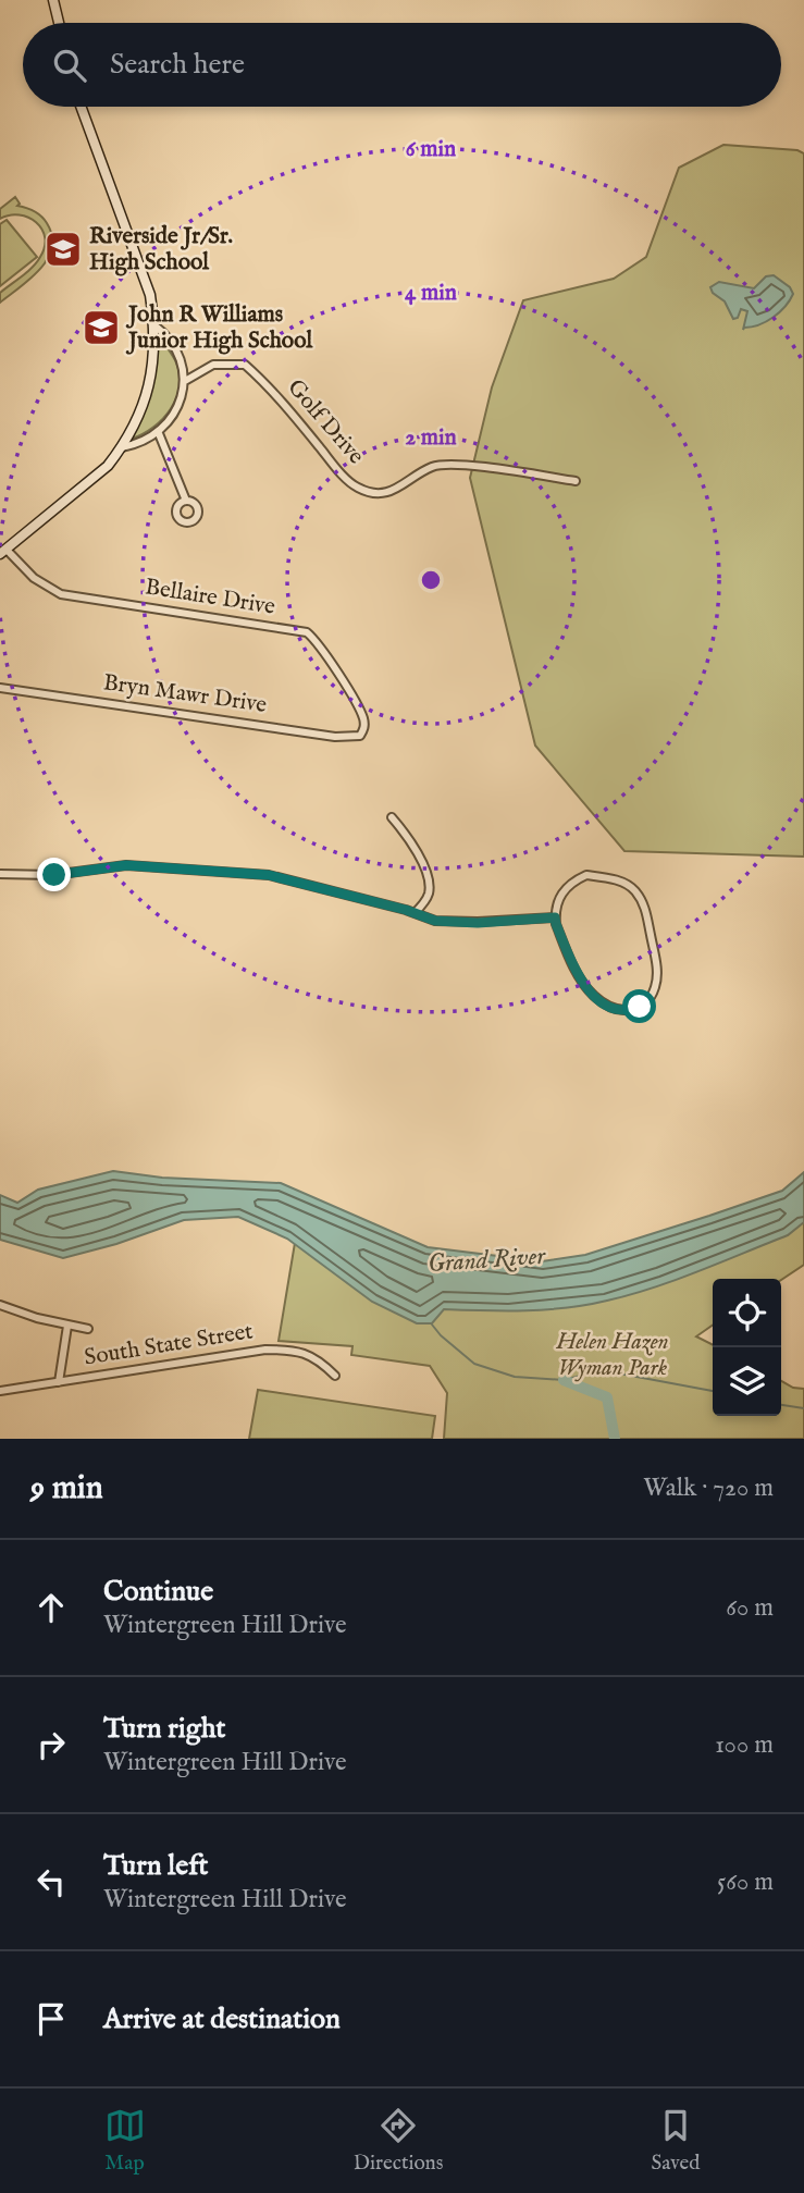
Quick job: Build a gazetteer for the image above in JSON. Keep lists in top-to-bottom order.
{
  "streets": {
    "street": [
      "Golf Drive",
      "Bellaire Drive",
      "Bryn Mawr Drive",
      "South State Street"
    ]
  },
  "crossings": [
    ["Bellaire Drive", "Bryn Mawr Drive"]
  ],
  "water": ["Grand River"],
  "parks": ["Helen Hazen Wyman Park"],
  "places": {
    "school or university": ["Riverside Jr/Sr. High School", "John R Williams Junior High School"]
  },
  "page": {
    "search": "Search here",
    "heading": ["9 min", "Walk · 720 m"],
    "list": [
      ["Continue", "Wintergreen Hill Drive", "60 m"],
      ["Turn right", "Wintergreen Hill Drive", "100 m"],
      ["Turn left", "Wintergreen Hill Drive", "560 m"],
      "Arrive at destination"
    ],
    "nav": ["Map", "Directions", "Saved"]
  },
  "rings": ["6 min", "4 min", "2 min"]
}
